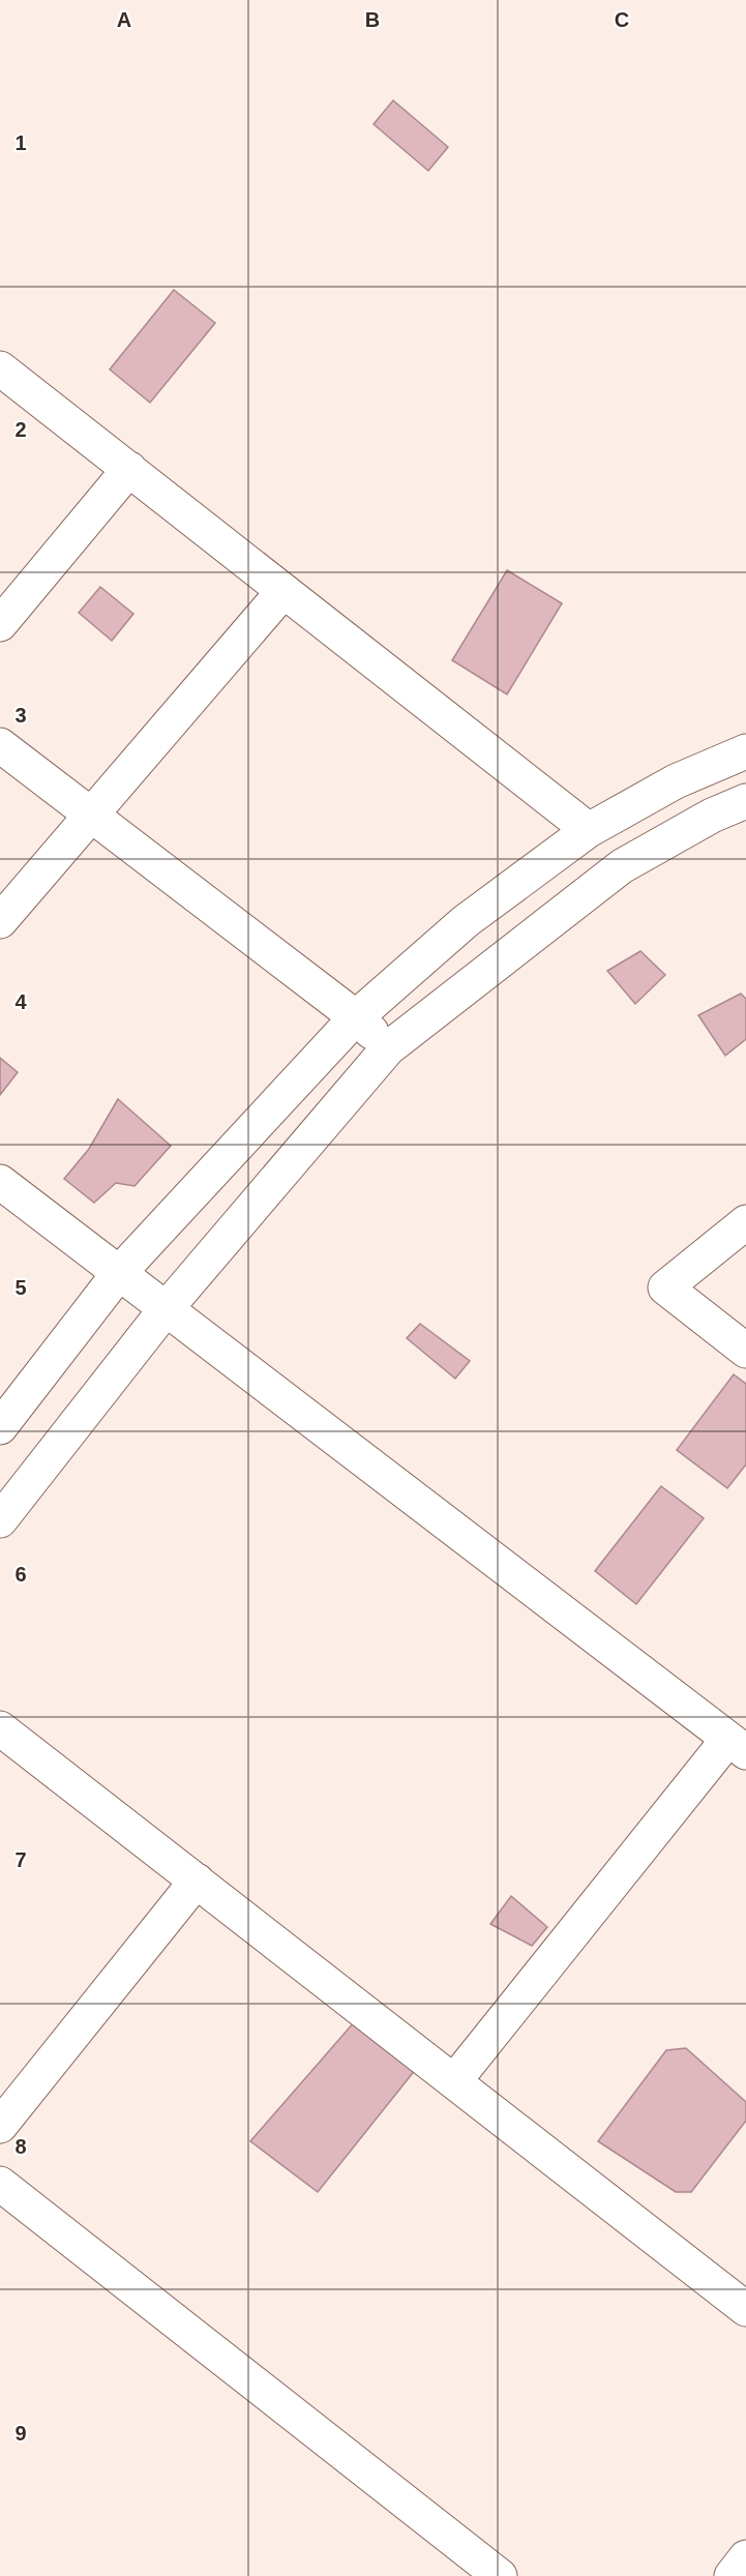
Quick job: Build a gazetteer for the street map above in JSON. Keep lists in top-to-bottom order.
{
  "grid": {
    "columns": ["A", "B", "C"],
    "rows": [
      "1",
      "2",
      "3",
      "4",
      "5",
      "6",
      "7",
      "8",
      "9"
    ]
  }
}
